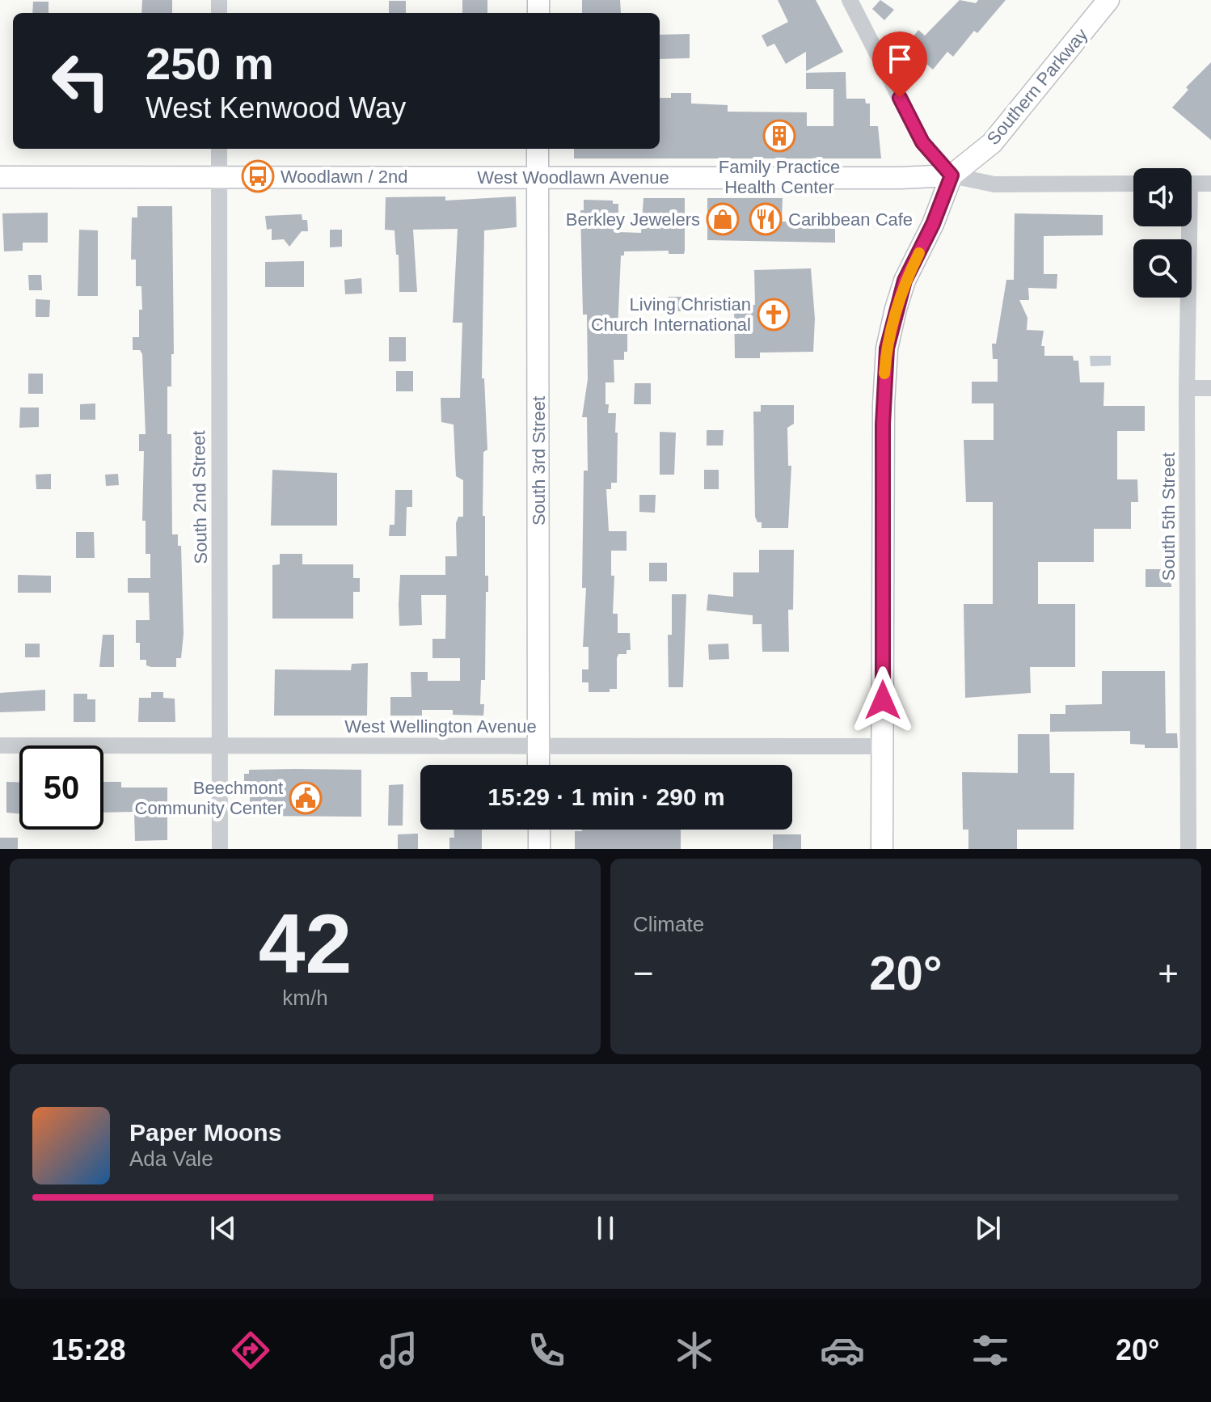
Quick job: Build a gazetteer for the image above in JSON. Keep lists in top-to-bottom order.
{
  "streets": {
    "main road": ["Southern Parkway", "West Woodlawn Avenue", "South 3rd Street"],
    "street": ["South 2nd Street", "South 5th Street", "West Wellington Avenue"]
  },
  "crossings": [
    ["Southern Parkway", "West Woodlawn Avenue"],
    ["West Woodlawn Avenue", "South 3rd Street"],
    ["West Woodlawn Avenue", "South 2nd Street"],
    ["South 3rd Street", "West Wellington Avenue"],
    ["South 2nd Street", "West Wellington Avenue"]
  ],
  "places": {
    "building": ["Family Practice Health Center"],
    "bus stop": ["Woodlawn / 2nd"],
    "shop": ["Berkley Jewelers"],
    "restaurant": ["Caribbean Cafe"],
    "church": ["Living Christian Church International"],
    "public building": ["Beechmont Community Center"]
  },
  "page": {
    "turn": ["250 m", "West Kenwood Way"],
    "limit": "50",
    "trip": "15:29 · 1 min · 290 m",
    "tile": [
      ["42", "km/h"],
      "Climate"
    ],
    "heat": ["−", "20°", "+"],
    "song": ["Paper Moons", "Ada Vale"],
    "tabs": ["15:28", "20°"]
  }
}
